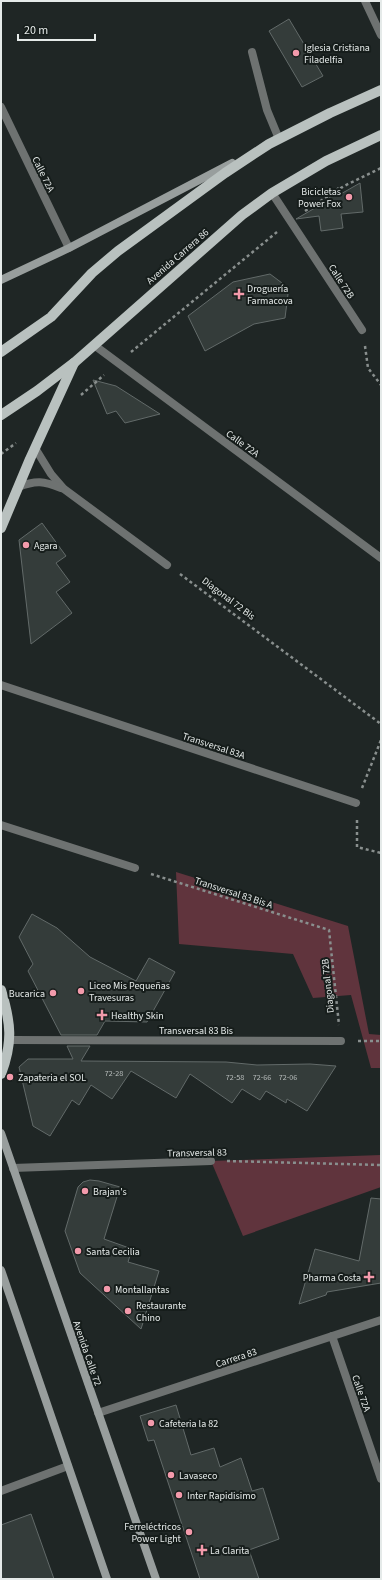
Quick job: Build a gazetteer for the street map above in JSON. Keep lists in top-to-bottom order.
{
  "streets": {
    "main road": ["Avenida Carrera 86", "Avenida Calle 72"],
    "street": [
      "Calle 72A",
      "Calle 72B",
      "Transversal 83A",
      "Transversal 83 Bis",
      "Transversal 83",
      "Carrera 83"
    ],
    "path": ["Diagonal 72 Bis", "Transversal 83 Bis A", "Diagonal 72B"]
  },
  "crossings": [
    ["Calle 72A", "Avenida Carrera 86"],
    ["Calle 72A", "Carrera 83"],
    ["Avenida Carrera 86", "Calle 72B"],
    ["Transversal 83 Bis A", "Diagonal 72B"],
    ["Diagonal 72B", "Transversal 83 Bis"],
    ["Transversal 83", "Avenida Calle 72"],
    ["Avenida Calle 72", "Carrera 83"]
  ],
  "places": {
    "other": [
      "Iglesia Cristiana Filadelfia",
      "Bicicletas Power Fox",
      "Agara",
      "Liceo Mis Pequeñas Travesuras",
      "Bucarica",
      "Zapateria el SOL",
      "Brajan's",
      "Santa Cecilia",
      "Montallantas",
      "Restaurante Chino",
      "Cafeteria la 82",
      "Lavaseco",
      "Inter Rapidisimo",
      "Ferreléctricos Power Light"
    ],
    "health": [
      "Droguería Farmacova",
      "Healthy Skin",
      "Pharma Costa",
      "La Clarita"
    ]
  },
  "house_numbers": [
    "72-28",
    "72-58",
    "72-66",
    "72-06"
  ],
  "scale_bar": "20 m"
}
